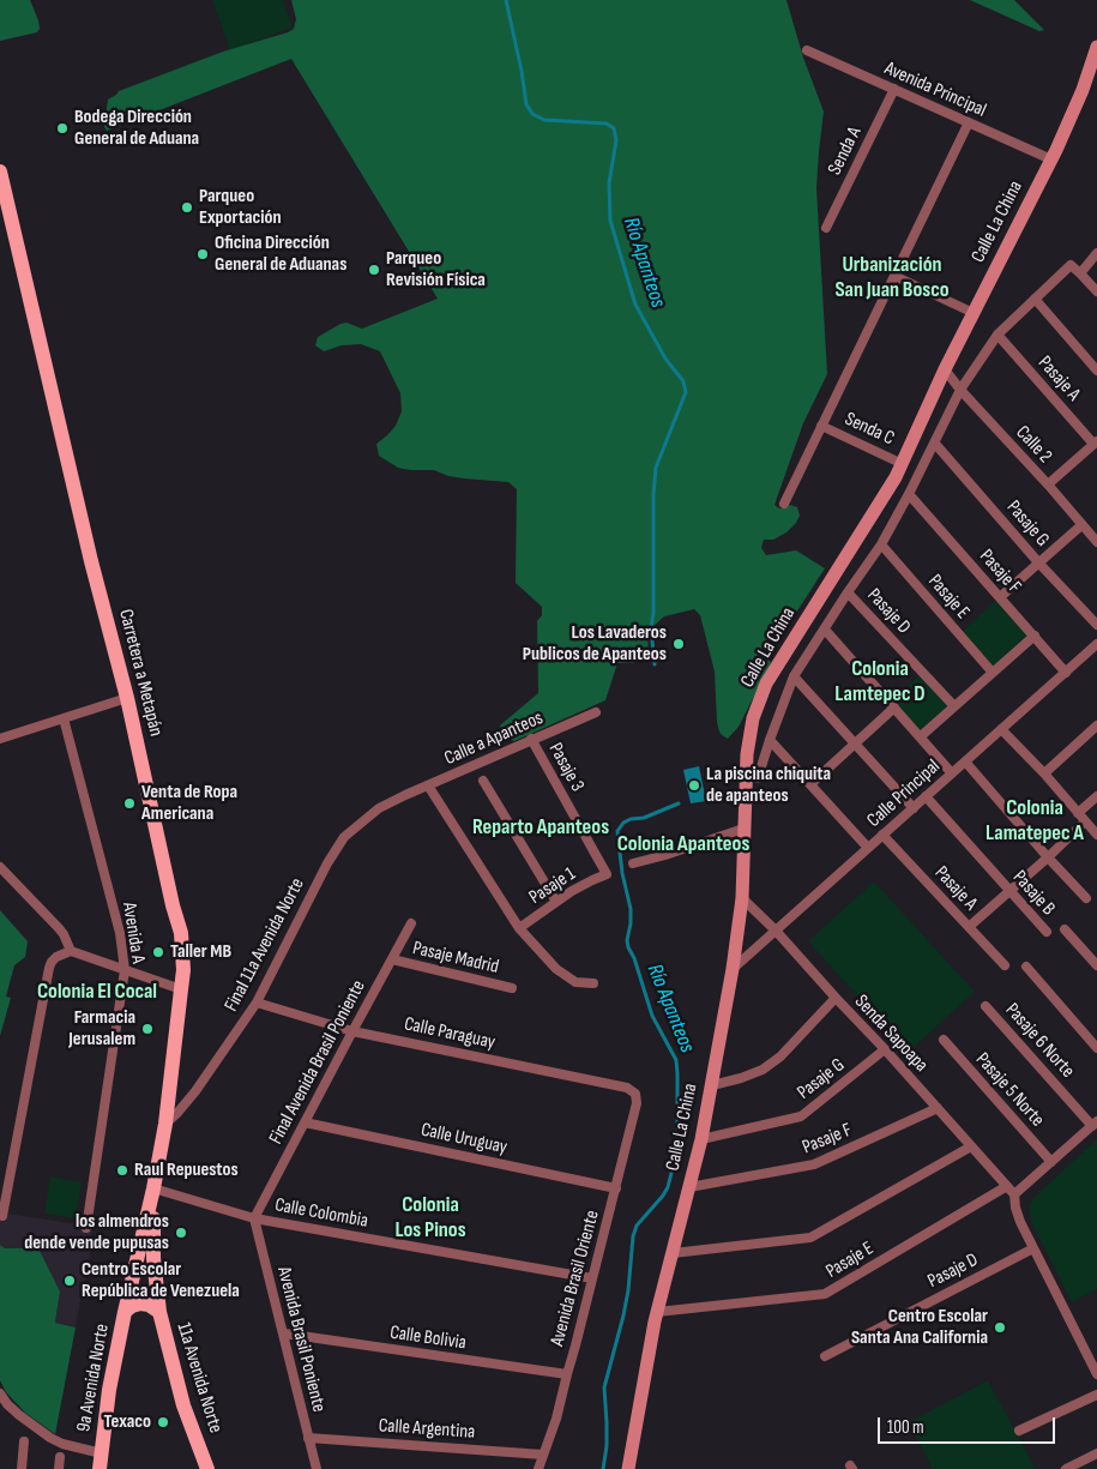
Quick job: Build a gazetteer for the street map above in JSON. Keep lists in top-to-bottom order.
{
  "streets": {
    "main road": [
      "Calle La China",
      "Carretera a Metapán",
      "9a Avenida Norte",
      "11a Avenida Norte"
    ],
    "street": [
      "Avenida Principal",
      "Senda A",
      "Pasaje A",
      "Senda C",
      "Calle 2",
      "Pasaje G",
      "Pasaje F",
      "Pasaje E",
      "Pasaje D",
      "Calle a Apanteos",
      "Pasaje 3",
      "Calle Principal",
      "Pasaje 1",
      "Pasaje B",
      "Avenida A",
      "Final 11a Avenida Norte",
      "Pasaje Madrid",
      "Calle Paraguay",
      "Senda Sapoapa",
      "Pasaje 6 Norte",
      "Final Avenida Brasil Poniente",
      "Pasaje 5 Norte",
      "Calle Uruguay",
      "Calle Colombia",
      "Avenida Brasil Oriente",
      "Calle Bolivia",
      "Avenida Brasil Poniente",
      "Calle Argentina"
    ]
  },
  "crossings": [
    ["Avenida Principal", "Senda A"],
    ["Avenida Principal", "Calle La China"],
    ["Calle La China", "Senda C"],
    ["Calle La China", "Calle 2"],
    ["Calle La China", "Pasaje G"],
    ["Calle La China", "Pasaje F"],
    ["Calle La China", "Pasaje E"],
    ["Calle La China", "Calle Principal"],
    ["Calle La China", "Senda Sapoapa"],
    ["Pasaje A", "Calle Principal"],
    ["Pasaje G", "Senda Sapoapa"],
    ["Pasaje F", "Calle Principal"],
    ["Pasaje F", "Senda Sapoapa"],
    ["Pasaje E", "Senda Sapoapa"],
    ["Pasaje E", "Pasaje 6 Norte"],
    ["Pasaje E", "Pasaje 5 Norte"],
    ["Carretera a Metapán", "Final 11a Avenida Norte"],
    ["Carretera a Metapán", "Calle Colombia"],
    ["Carretera a Metapán", "9a Avenida Norte"],
    ["Carretera a Metapán", "11a Avenida Norte"],
    ["Calle a Apanteos", "Pasaje 3"],
    ["Calle a Apanteos", "Final 11a Avenida Norte"],
    ["Pasaje 3", "Pasaje 1"],
    ["Calle Principal", "Pasaje B"],
    ["Calle Principal", "Senda Sapoapa"],
    ["Final 11a Avenida Norte", "Calle Paraguay"],
    ["Pasaje Madrid", "Final Avenida Brasil Poniente"],
    ["Calle Paraguay", "Final Avenida Brasil Poniente"],
    ["Calle Paraguay", "Avenida Brasil Oriente"],
    ["Final Avenida Brasil Poniente", "Calle Uruguay"],
    ["Final Avenida Brasil Poniente", "Calle Colombia"],
    ["Final Avenida Brasil Poniente", "Avenida Brasil Poniente"],
    ["Calle Uruguay", "Avenida Brasil Oriente"],
    ["Calle Colombia", "Avenida Brasil Oriente"],
    ["Calle Colombia", "Avenida Brasil Poniente"],
    ["Calle Colombia", "9a Avenida Norte"],
    ["Calle Colombia", "11a Avenida Norte"],
    ["Avenida Brasil Oriente", "Calle Bolivia"],
    ["Avenida Brasil Oriente", "Calle Argentina"],
    ["Calle Bolivia", "Avenida Brasil Poniente"],
    ["Avenida Brasil Poniente", "Calle Argentina"],
    ["9a Avenida Norte", "11a Avenida Norte"]
  ],
  "districts": [
    "Urbanización San Juan Bosco",
    "Colonia Lamtepec D",
    "Colonia Lamatepec A",
    "Reparto Apanteos",
    "Colonia Apanteos",
    "Colonia El Cocal",
    "Colonia Los Pinos"
  ],
  "water": ["Río Apanteos"],
  "places": [
    "Bodega Dirección General de Aduana",
    "Parqueo Exportación",
    "Oficina Dirección General de Aduanas",
    "Parqueo Revisión Física",
    "Los Lavaderos Publicos de Apanteos",
    "La piscina chiquita de apanteos",
    "Venta de Ropa Americana",
    "Taller MB",
    "Farmacia Jerusalem",
    "Raul Repuestos",
    "los almendros dende vende pupusas",
    "Centro Escolar República de Venezuela",
    "Centro Escolar Santa Ana California",
    "Texaco"
  ],
  "scale_bar": "100 m"
}
